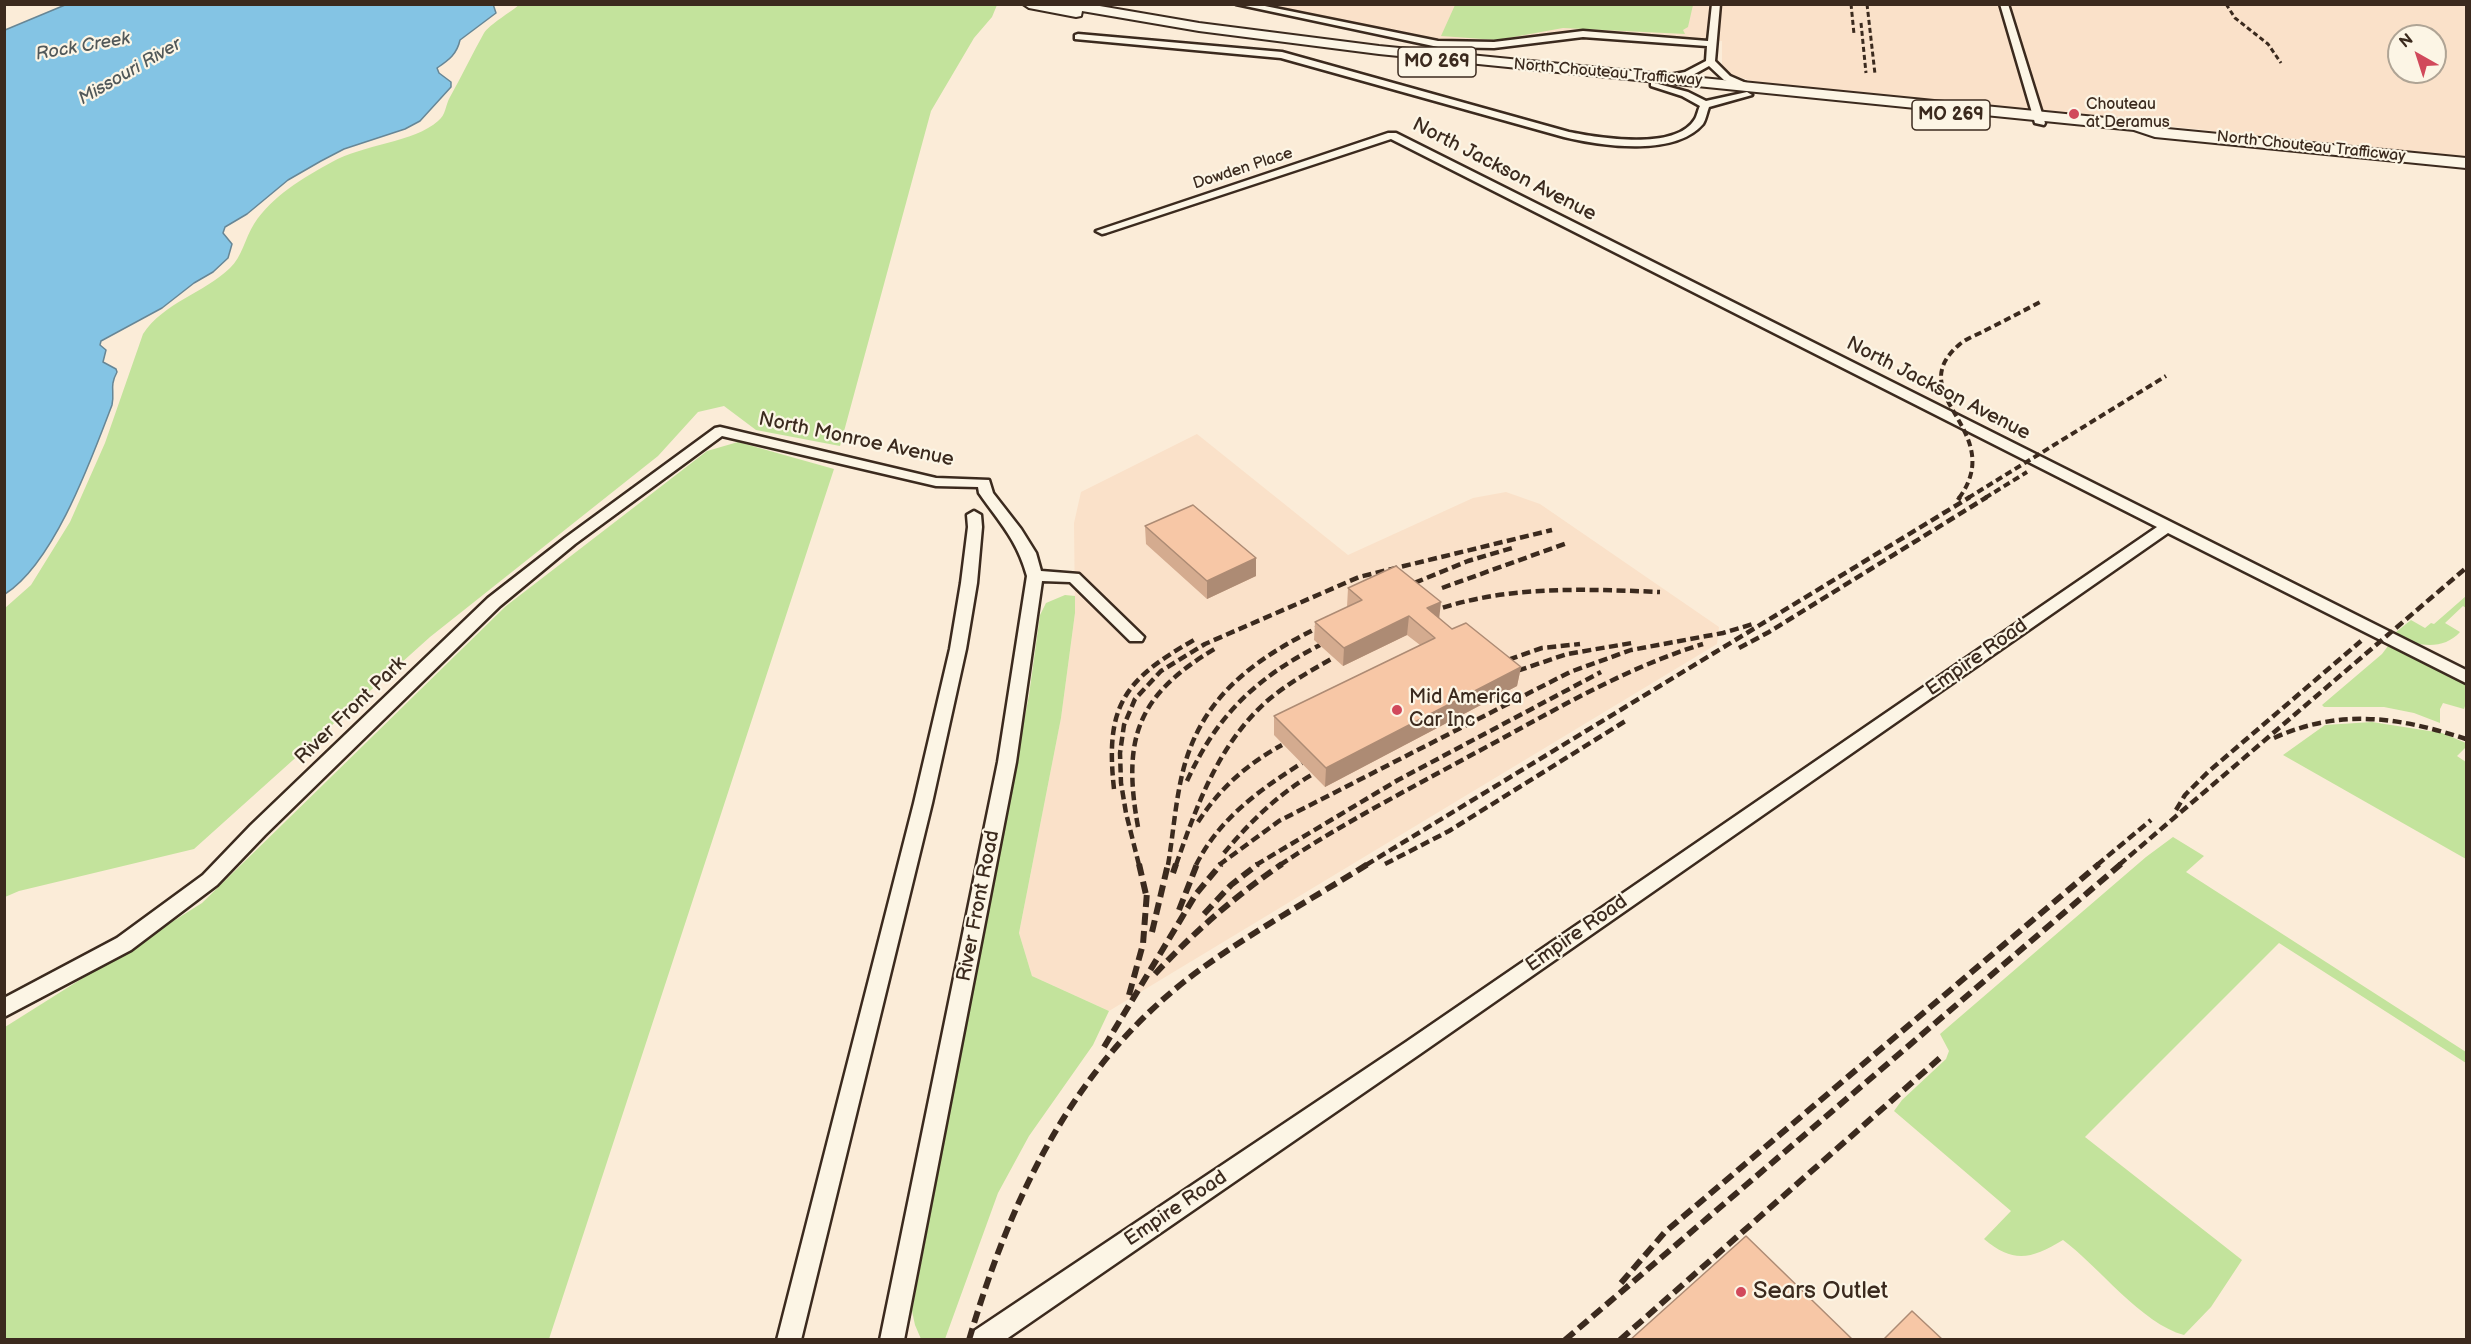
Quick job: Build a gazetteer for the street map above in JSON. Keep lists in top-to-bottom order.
{
  "streets": {
    "main road": ["MO 269", "North Chouteau Trafficway"],
    "street": [
      "Dowden Place",
      "North Jackson Avenue",
      "North Monroe Avenue",
      "Empire Road",
      "River Front Park",
      "River Front Road"
    ]
  },
  "crossings": [
    ["Dowden Place", "North Jackson Avenue"],
    ["North Jackson Avenue", "Empire Road"],
    ["North Monroe Avenue", "River Front Park"],
    ["North Monroe Avenue", "River Front Road"]
  ],
  "water": ["Rock Creek", "Missouri River"],
  "places": ["Chouteau at Deramus", "Mid America Car Inc", "Sears Outlet"],
  "north": "top left"
}
